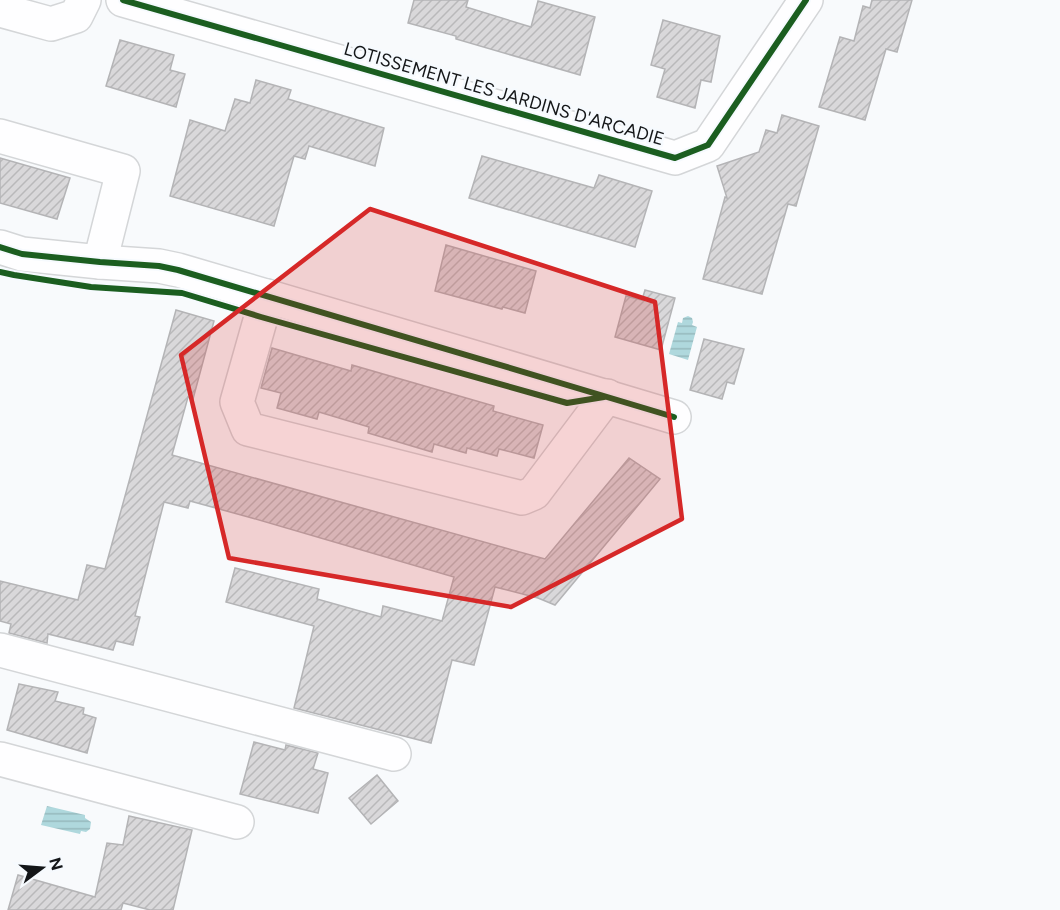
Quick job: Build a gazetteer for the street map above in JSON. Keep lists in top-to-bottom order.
{
  "streets": {
    "street": ["LOTISSEMENT LES JARDINS D'ARCADIE"]
  },
  "north": "right"
}
